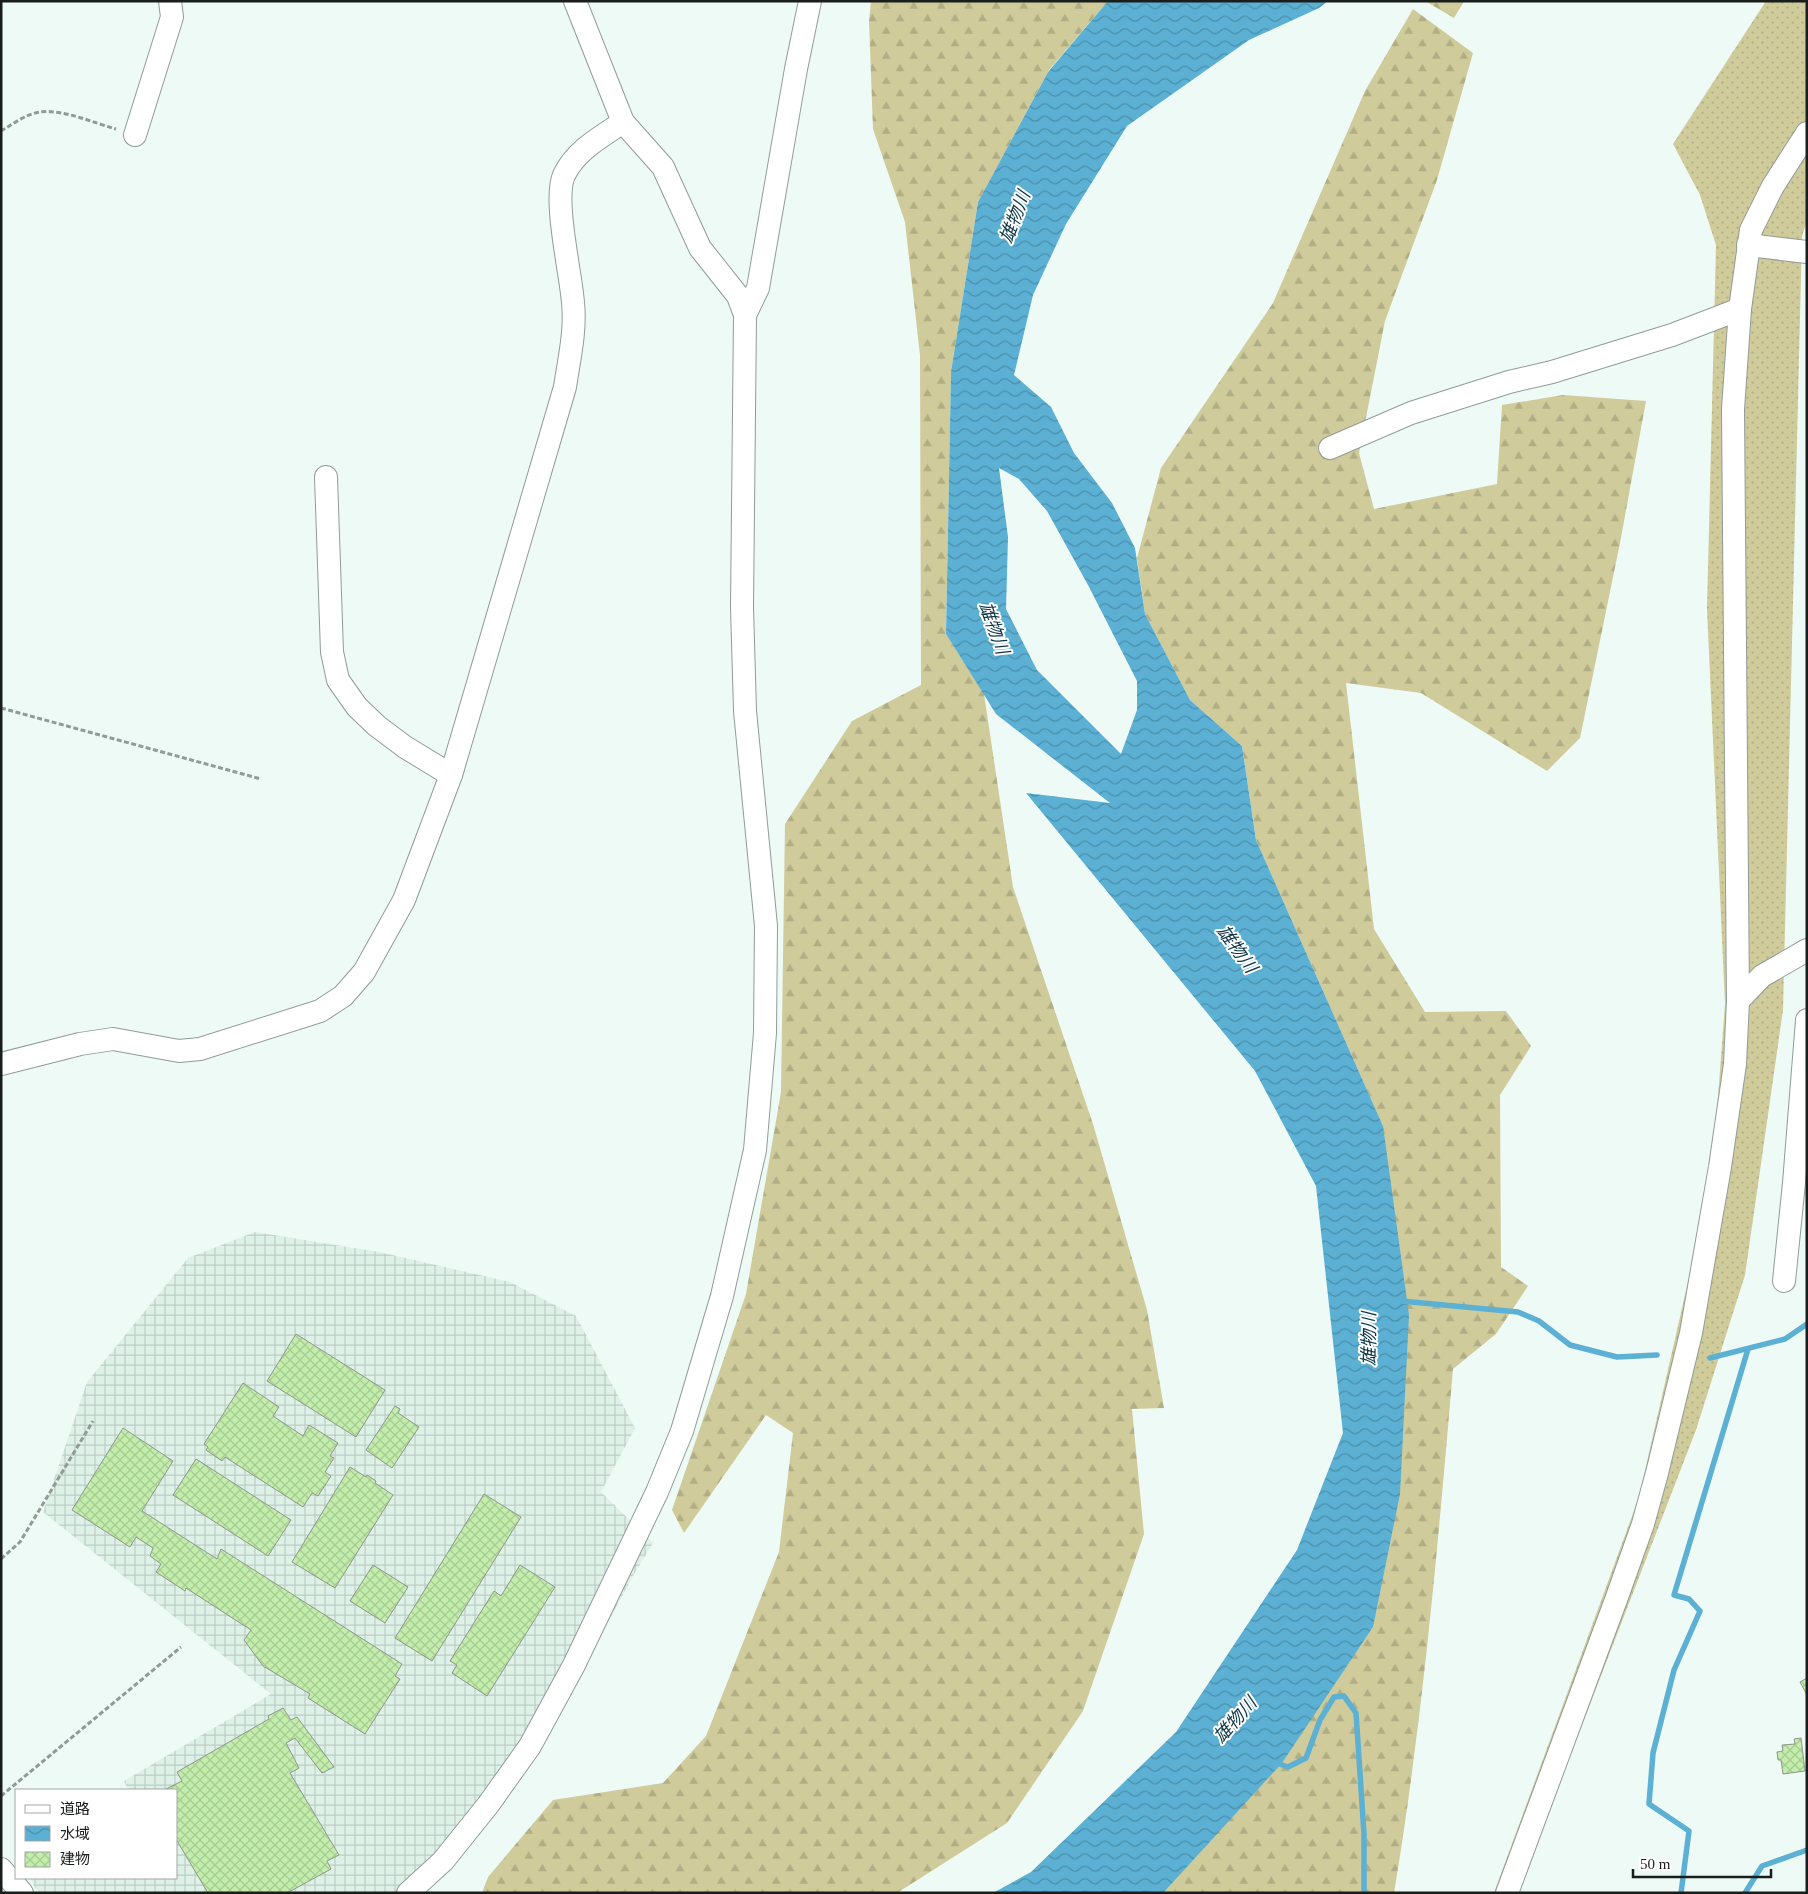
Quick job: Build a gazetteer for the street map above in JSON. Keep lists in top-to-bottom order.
{
  "water": ["雄物川"],
  "legend": ["道路", "水域", "建物"],
  "scale_bar": "50 m"
}
